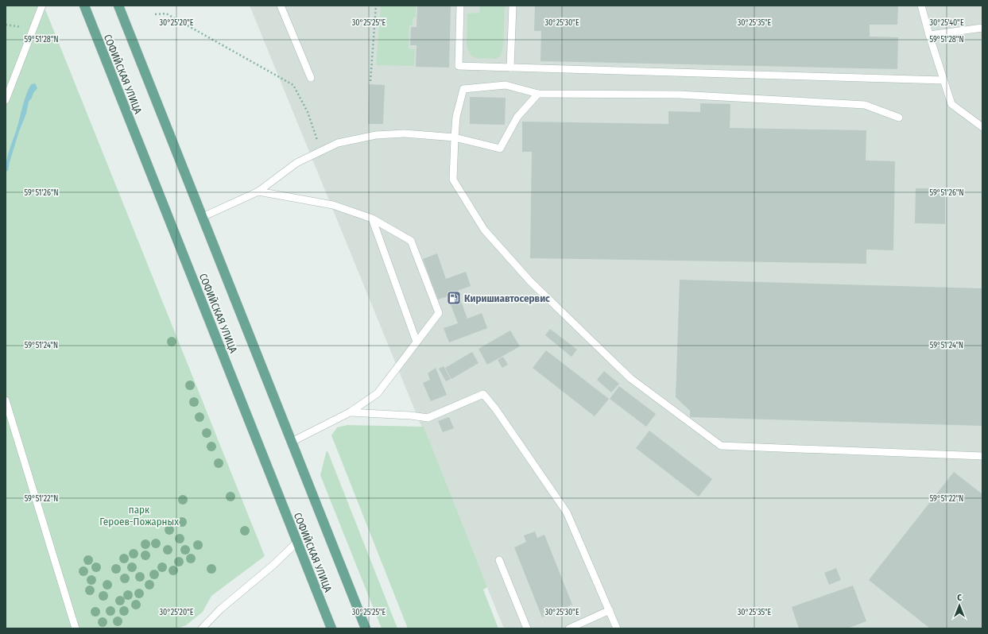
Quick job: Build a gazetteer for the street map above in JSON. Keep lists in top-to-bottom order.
{
  "streets": {
    "main road": ["СОФИЙСКАЯ УЛИЦА"]
  },
  "parks": ["парк Героев-Пожарных"],
  "places": {
    "fuel station": ["Киришиавтосервис"]
  },
  "north": "top",
  "coordinates": [
    "30°25'20\"E",
    "30°25'25\"E",
    "30°25'30\"E",
    "30°25'35\"E",
    "30°25'40\"E",
    "59°51'28\"N",
    "59°51'26\"N",
    "59°51'24\"N",
    "59°51'22\"N"
  ]
}
